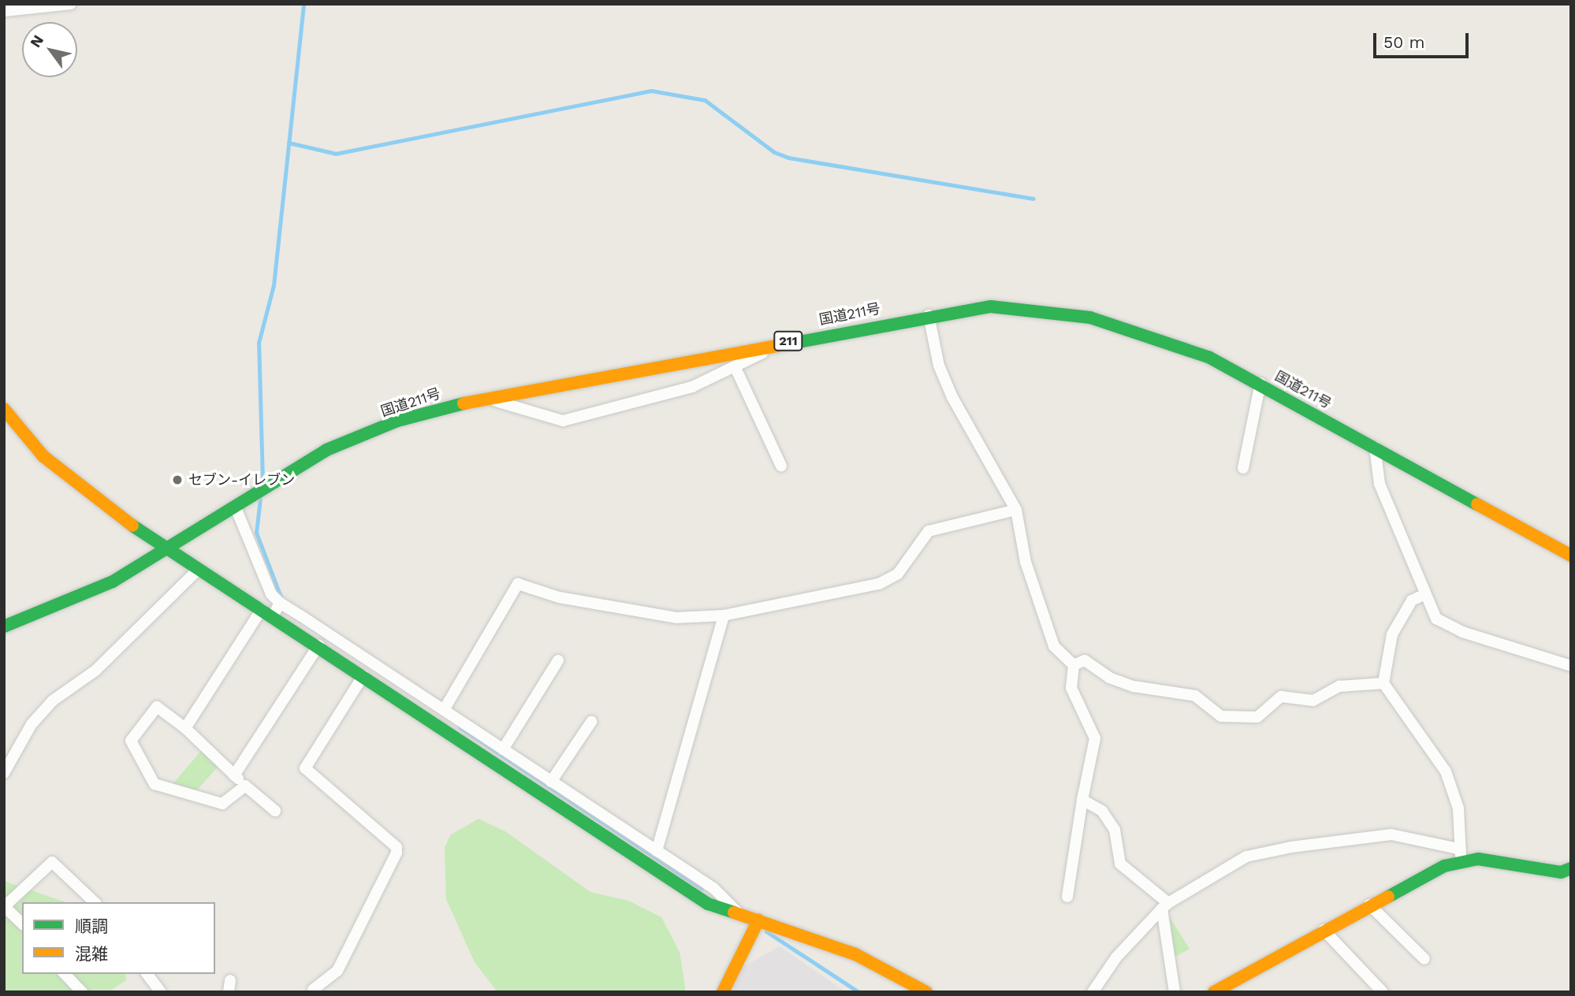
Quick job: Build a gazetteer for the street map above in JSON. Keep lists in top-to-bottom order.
{
  "streets": {
    "main road": ["国道211号", "211"]
  },
  "places": ["セブン-イレブン"],
  "legend": ["順調", "混雑"],
  "scale_bar": "50 m",
  "north": "top left"
}
